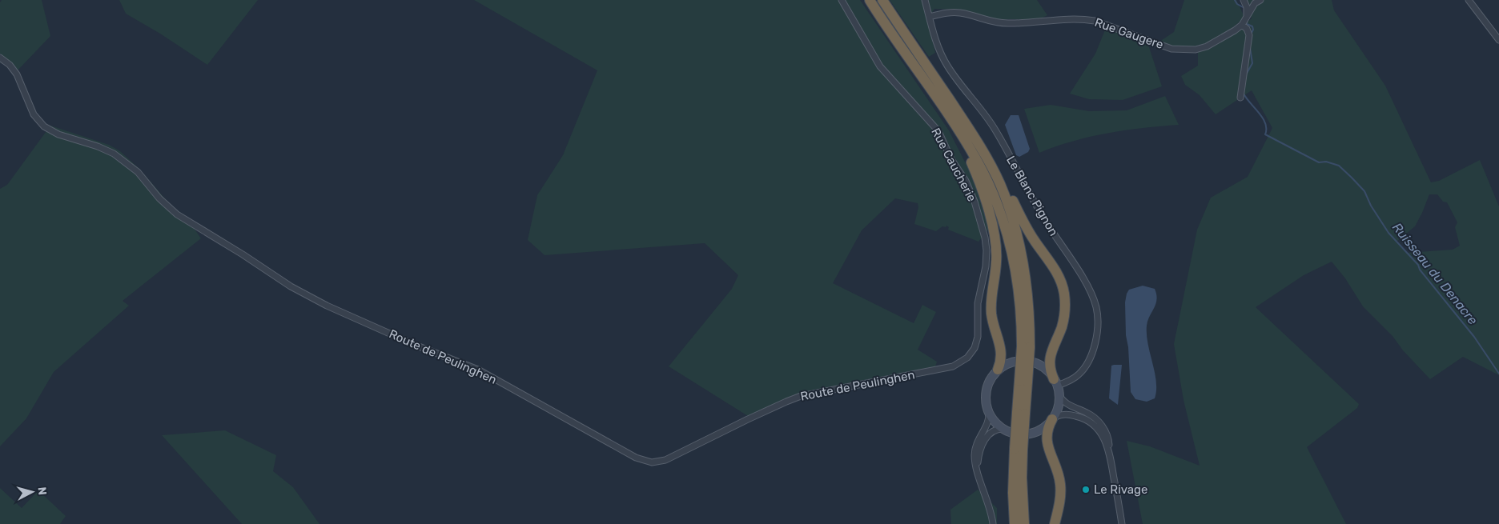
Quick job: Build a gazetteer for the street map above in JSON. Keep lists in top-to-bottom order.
{
  "streets": {
    "street": [
      "Rue Gaugere",
      "Rue Caucherie",
      "Le Blanc Pignon",
      "Route de Peulinghen"
    ]
  },
  "crossings": [
    ["Rue Gaugere", "Le Blanc Pignon"],
    ["Rue Caucherie", "Route de Peulinghen"]
  ],
  "water": ["Ruisseau du Denacre"],
  "places": ["Le Rivage"],
  "north": "right"
}
